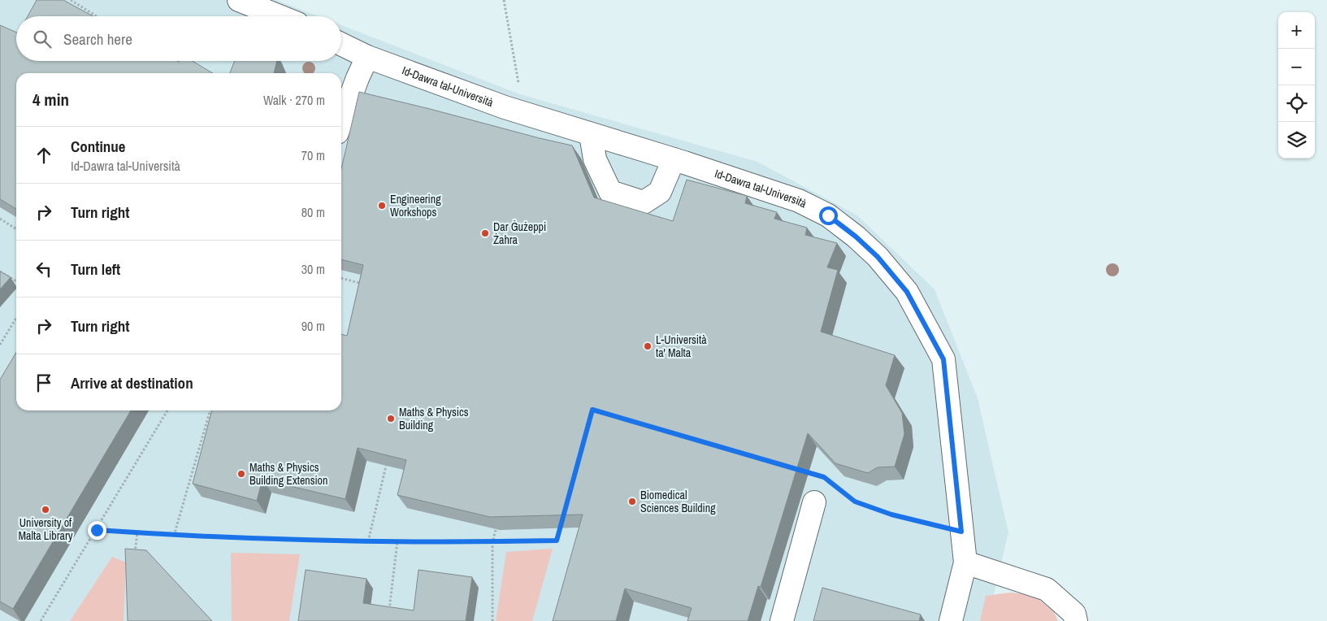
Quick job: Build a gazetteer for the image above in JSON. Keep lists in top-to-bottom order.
{
  "streets": {
    "street": ["Id-Dawra tal-Università"]
  },
  "places": [
    "Engineering Workshops",
    "Dar Ġużeppi Żahra",
    "L-Università ta' Malta",
    "Maths & Physics Building",
    "Maths & Physics Building Extension",
    "Biomedical Sciences Building",
    "University of Malta Library"
  ],
  "page": {
    "map_buttons": ["+", "−"],
    "search": "Search here",
    "heading": ["4 min", "Walk · 270 m"],
    "list": [
      ["Continue", "Id-Dawra tal-Università", "70 m"],
      ["Turn right", "80 m"],
      ["Turn left", "30 m"],
      ["Turn right", "90 m"],
      "Arrive at destination"
    ]
  }
}
